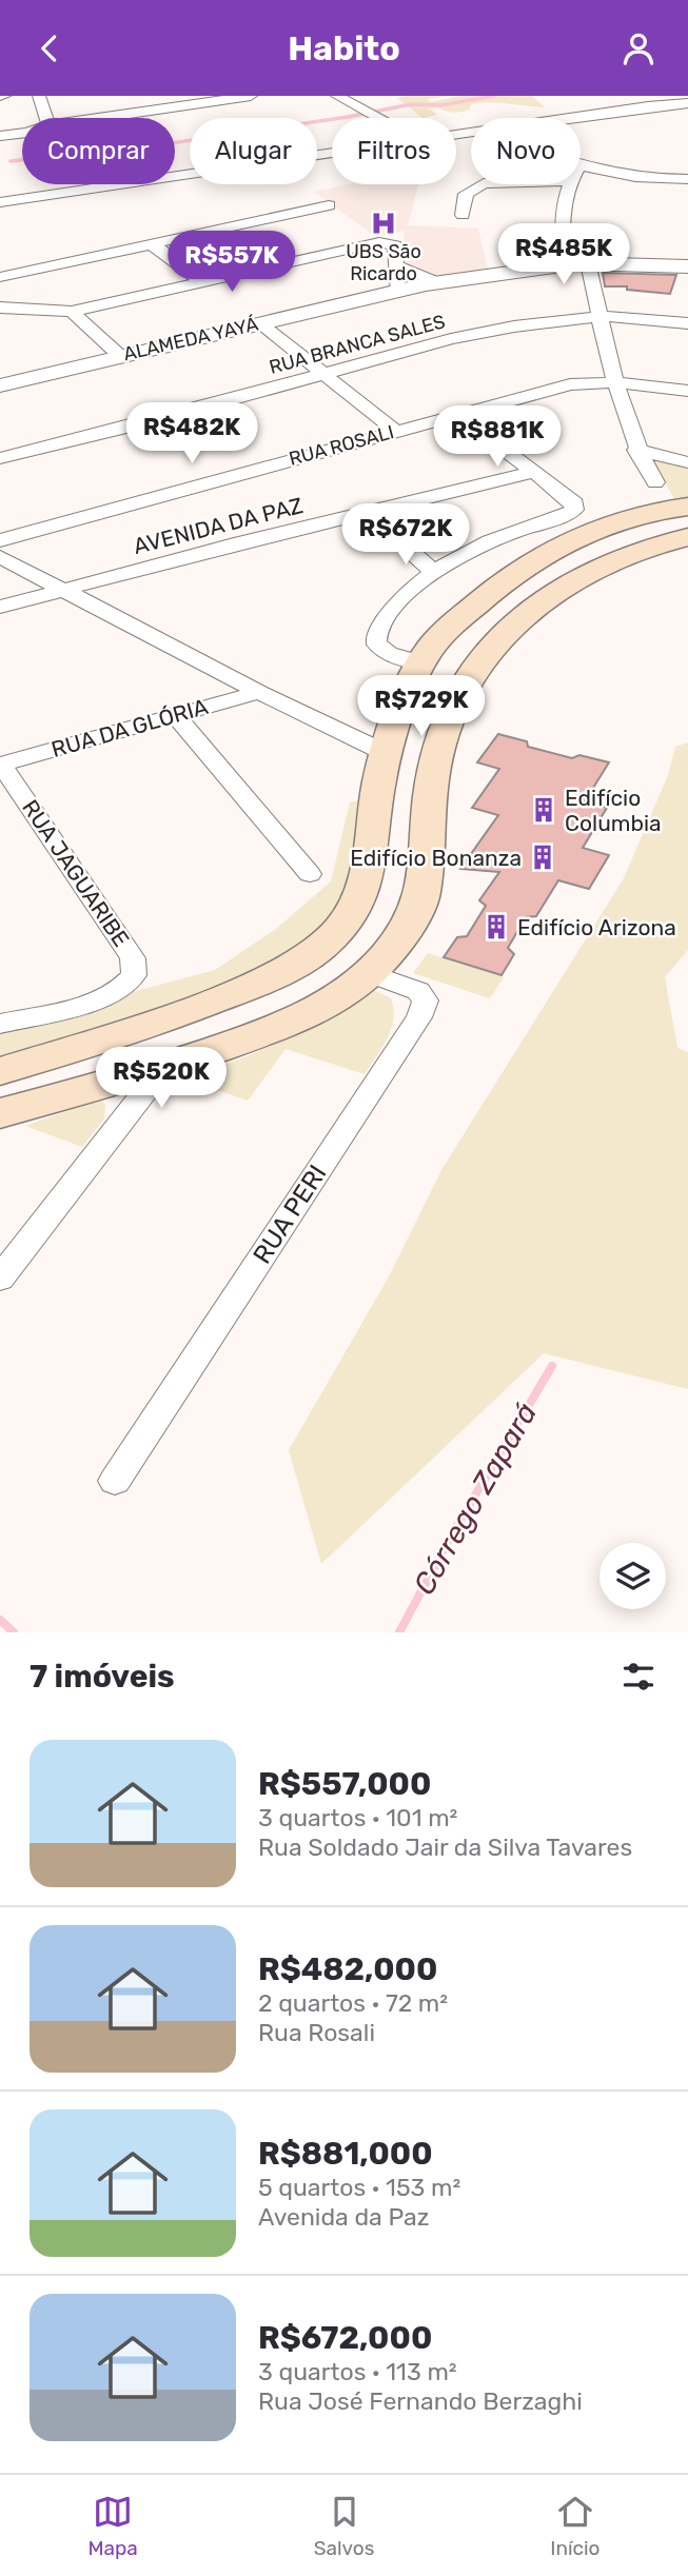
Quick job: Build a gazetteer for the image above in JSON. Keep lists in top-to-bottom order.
{
  "streets": {
    "street": [
      "ALAMEDA YAYÁ",
      "RUA BRANCA SALES",
      "RUA ROSALI",
      "AVENIDA DA PAZ",
      "RUA DA GLÓRIA",
      "RUA JAGUARIBE",
      "RUA PERI"
    ]
  },
  "crossings": [
    ["RUA DA GLÓRIA", "RUA JAGUARIBE"]
  ],
  "water": ["Córrego Zapará"],
  "places": {
    "hospital": ["UBS São Ricardo"],
    "building": ["Edifício Columbia", "Edifício Bonanza", "Edifício Arizona"]
  },
  "page": {
    "header": "Habito",
    "chip": [
      "Comprar",
      "Alugar",
      "Filtros",
      "Novo"
    ],
    "price": [
      "R$485K",
      "R$557K",
      "R$482K",
      "R$881K",
      "R$672K",
      "R$729K",
      "R$520K"
    ],
    "heading": "7 imóveis",
    "list": [
      {
        "name": "R$557,000",
        "note": "3 quartos · 101 m² · Rua Soldado Jair da Silva Tavares"
      },
      {
        "name": "R$482,000",
        "note": "2 quartos · 72 m² · Rua Rosali"
      },
      {
        "name": "R$881,000",
        "note": "5 quartos · 153 m² · Avenida da Paz"
      },
      {
        "name": "R$672,000",
        "note": "3 quartos · 113 m² · Rua José Fernando Berzaghi"
      }
    ],
    "tabs": ["Mapa", "Salvos", "Início"]
  }
}
